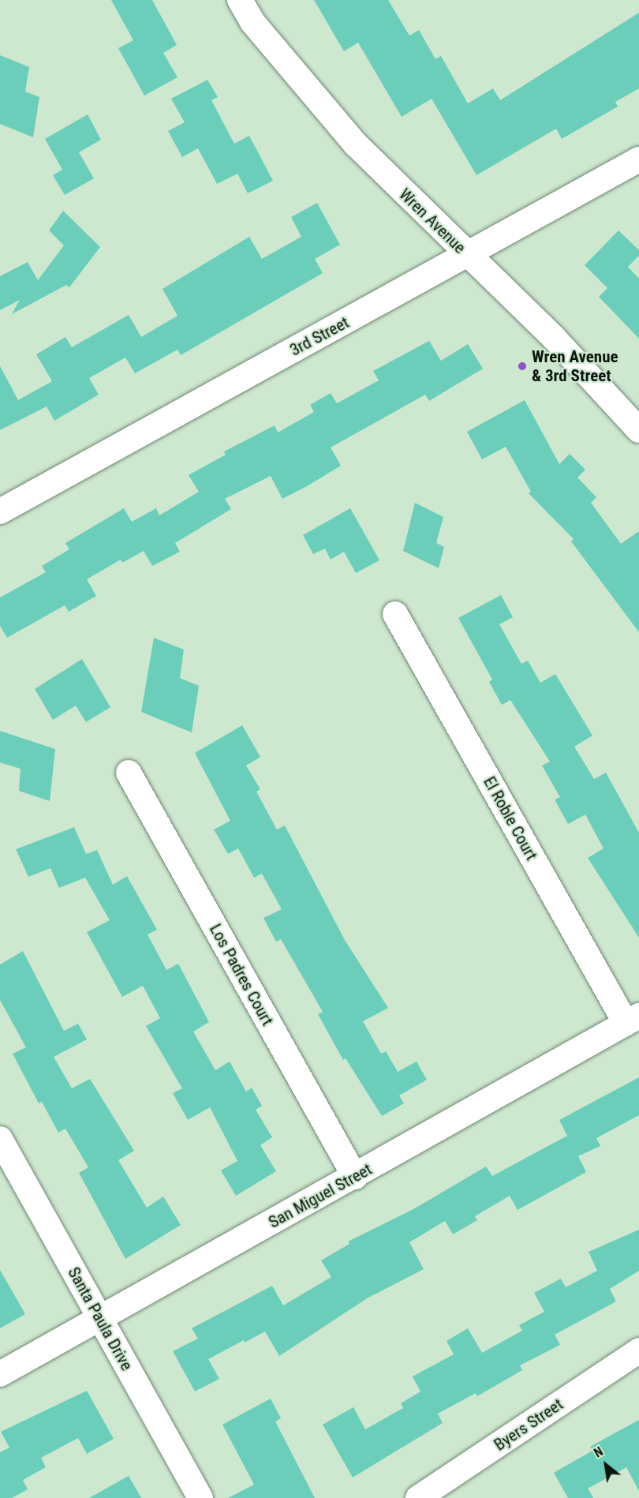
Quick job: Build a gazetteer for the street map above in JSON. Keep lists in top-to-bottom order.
{
  "streets": {
    "street": [
      "Wren Avenue",
      "3rd Street",
      "El Roble Court",
      "Los Padres Court",
      "San Miguel Street",
      "Santa Paula Drive",
      "Byers Street"
    ]
  },
  "crossings": [
    ["Wren Avenue", "3rd Street"],
    ["El Roble Court", "San Miguel Street"],
    ["Los Padres Court", "San Miguel Street"],
    ["San Miguel Street", "Santa Paula Drive"]
  ],
  "places": ["Wren Avenue & 3rd Street"],
  "north": "top left"
}
